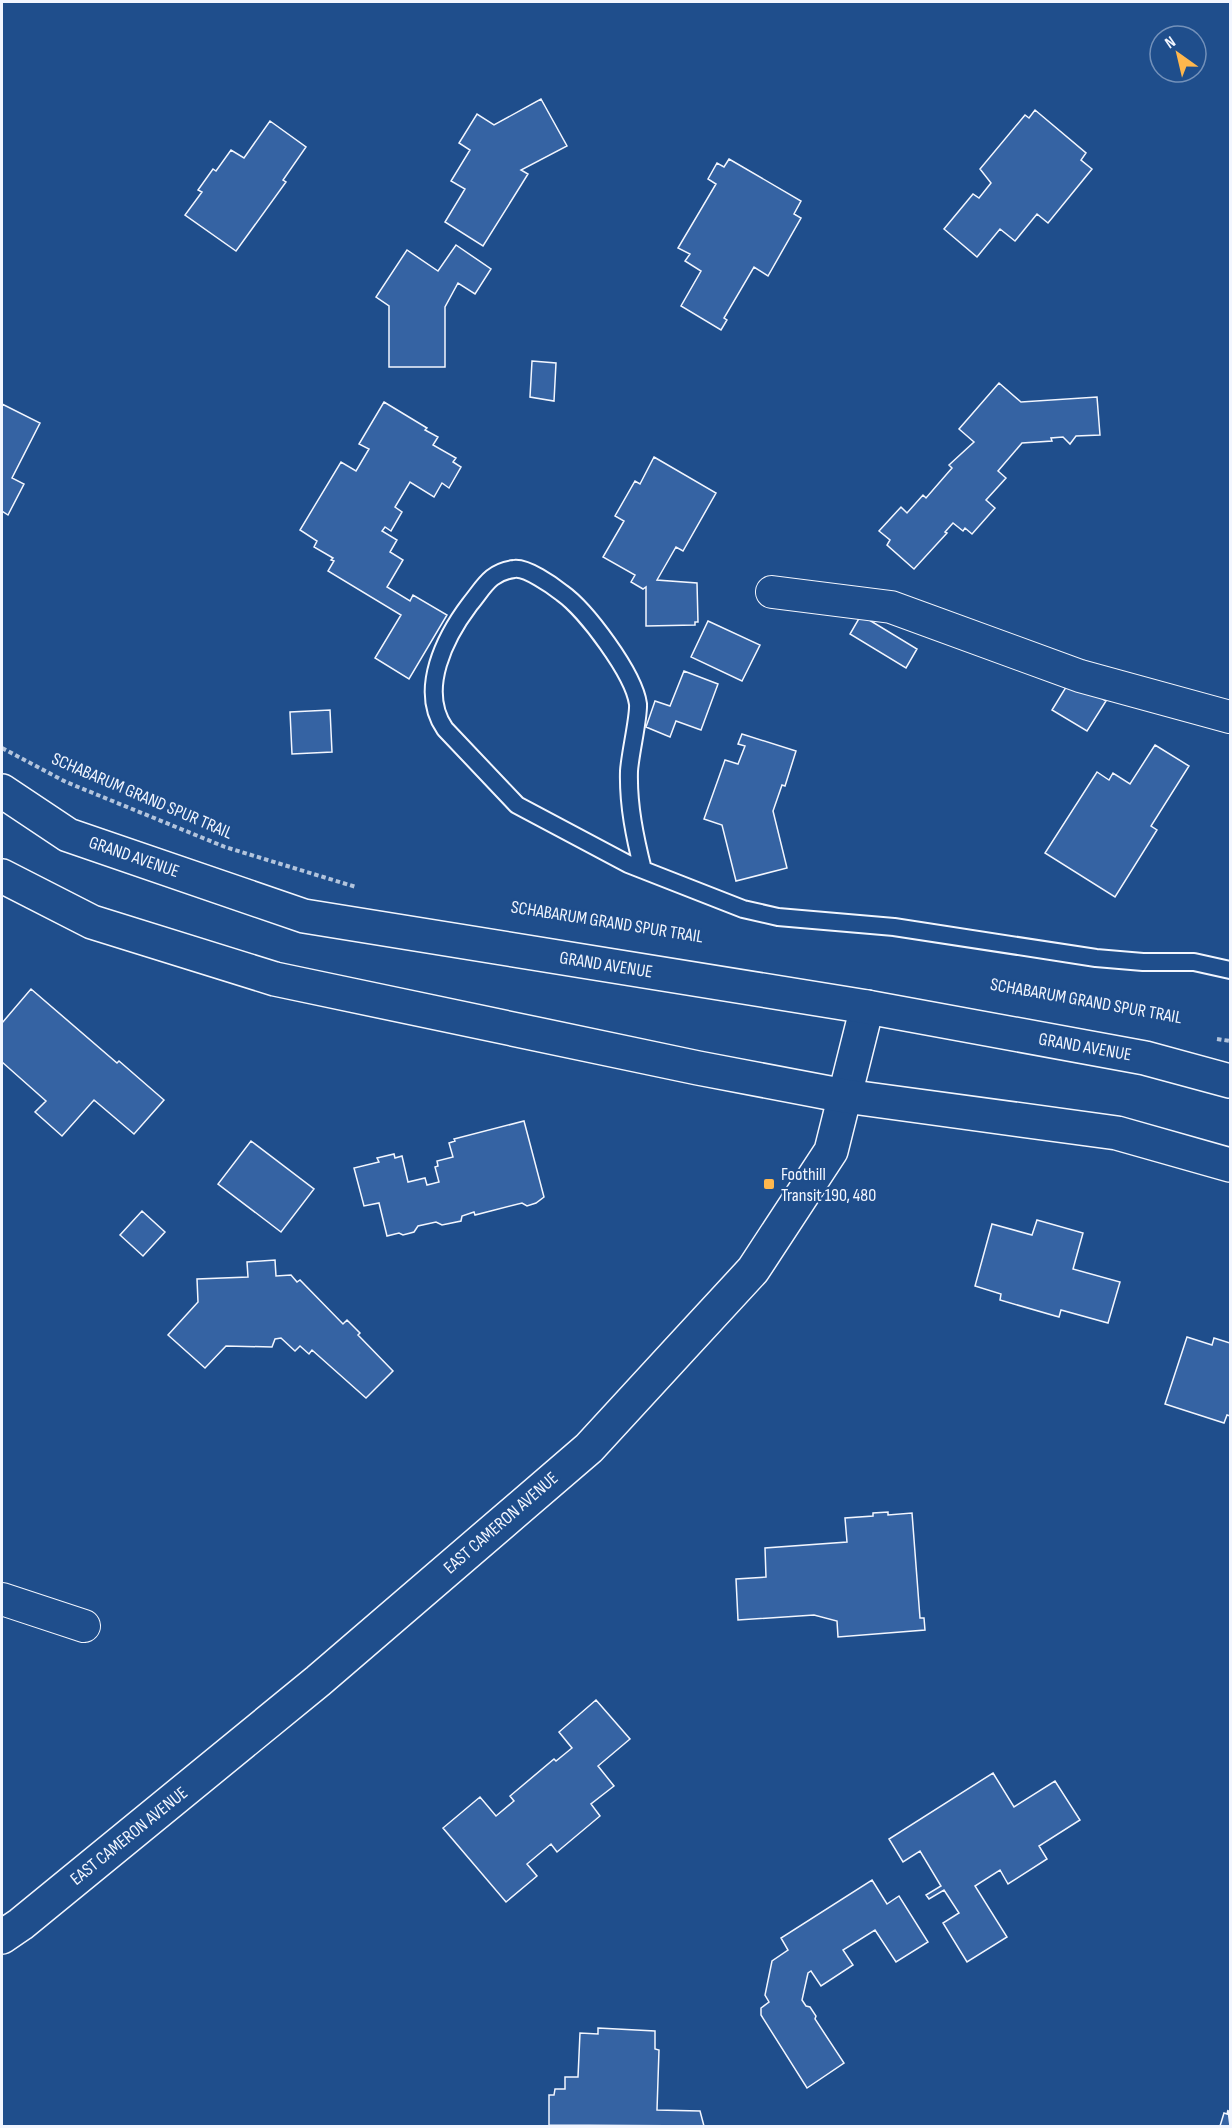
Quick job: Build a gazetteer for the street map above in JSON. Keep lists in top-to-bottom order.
{
  "streets": {
    "main road": ["GRAND AVENUE", "EAST CAMERON AVENUE"],
    "path": ["SCHABARUM GRAND SPUR TRAIL"]
  },
  "crossings": [
    ["GRAND AVENUE", "EAST CAMERON AVENUE"]
  ],
  "places": {
    "transit": ["Foothill Transit 190, 480"]
  },
  "north": "top left"
}
